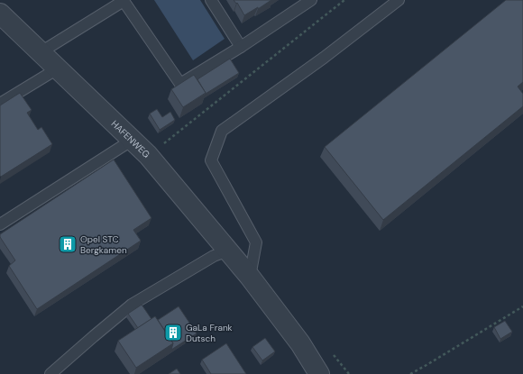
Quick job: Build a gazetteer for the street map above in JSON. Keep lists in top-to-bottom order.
{
  "streets": {
    "street": ["HAFENWEG"]
  },
  "places": {
    "building": ["Opel STC Bergkamen", "GaLa Frank Dutsch"]
  }
}
